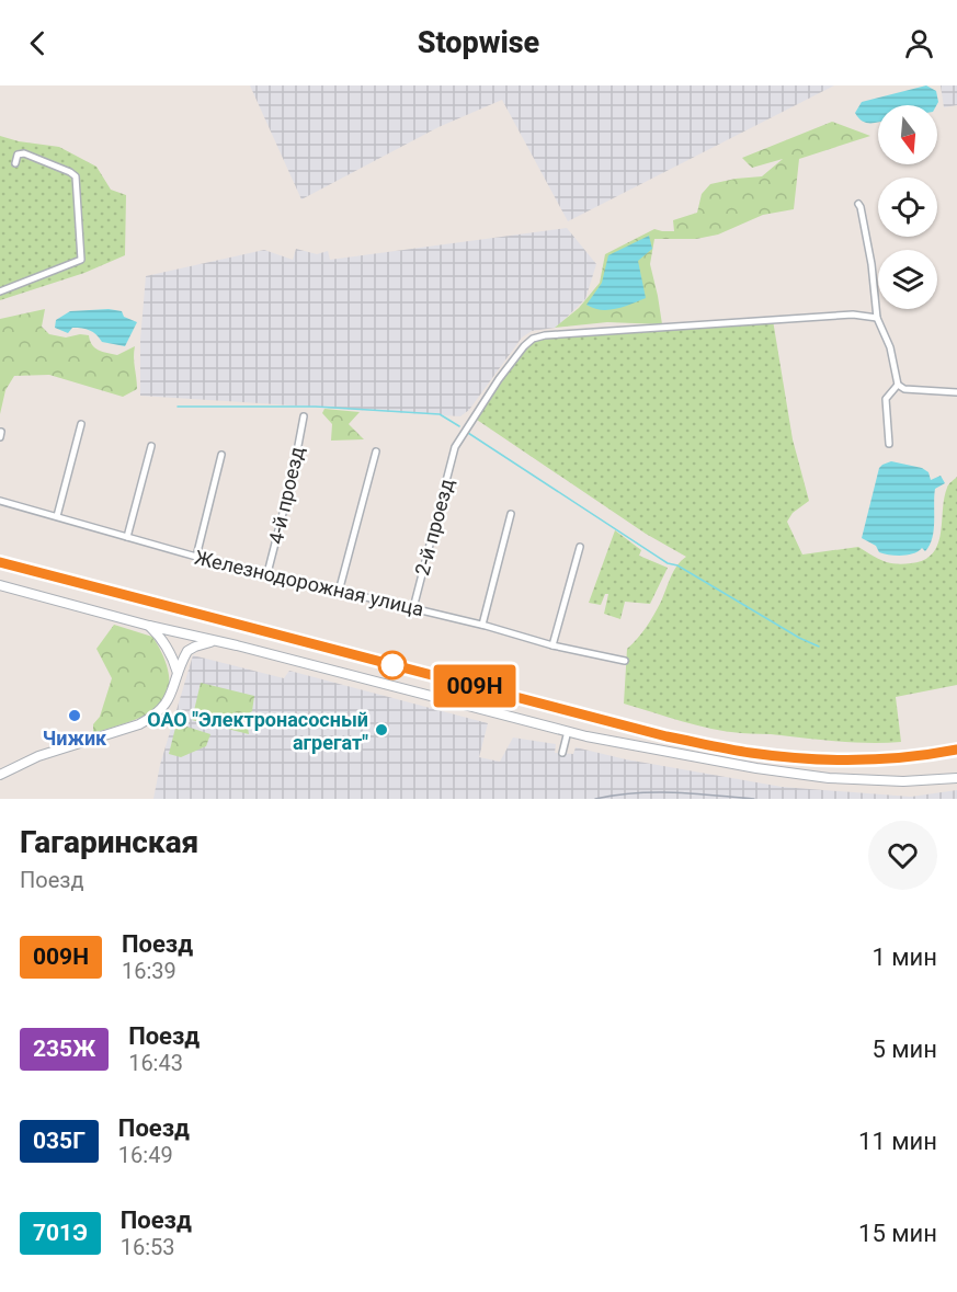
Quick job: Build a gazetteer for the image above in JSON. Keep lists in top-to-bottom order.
{
  "streets": {
    "street": ["4-й проезд", "2-й проезд", "Железнодорожная улица"]
  },
  "crossings": [
    ["4-й проезд", "Железнодорожная улица"],
    ["2-й проезд", "Железнодорожная улица"]
  ],
  "places": ["Чижик", "ОАО \"Электронасосный агрегат\""],
  "north": "bottom",
  "page": {
    "header": "Stopwise",
    "on_map": "009Н",
    "heading": ["Гагаринская", "Поезд"],
    "list": [
      {
        "mark": "009Н",
        "name": "Поезд",
        "note": "16:39",
        "value": "1 мин"
      },
      {
        "mark": "235Ж",
        "name": "Поезд",
        "note": "16:43",
        "value": "5 мин"
      },
      {
        "mark": "035Г",
        "name": "Поезд",
        "note": "16:49",
        "value": "11 мин"
      },
      {
        "mark": "701Э",
        "name": "Поезд",
        "note": "16:53",
        "value": "15 мин"
      }
    ]
  }
}
